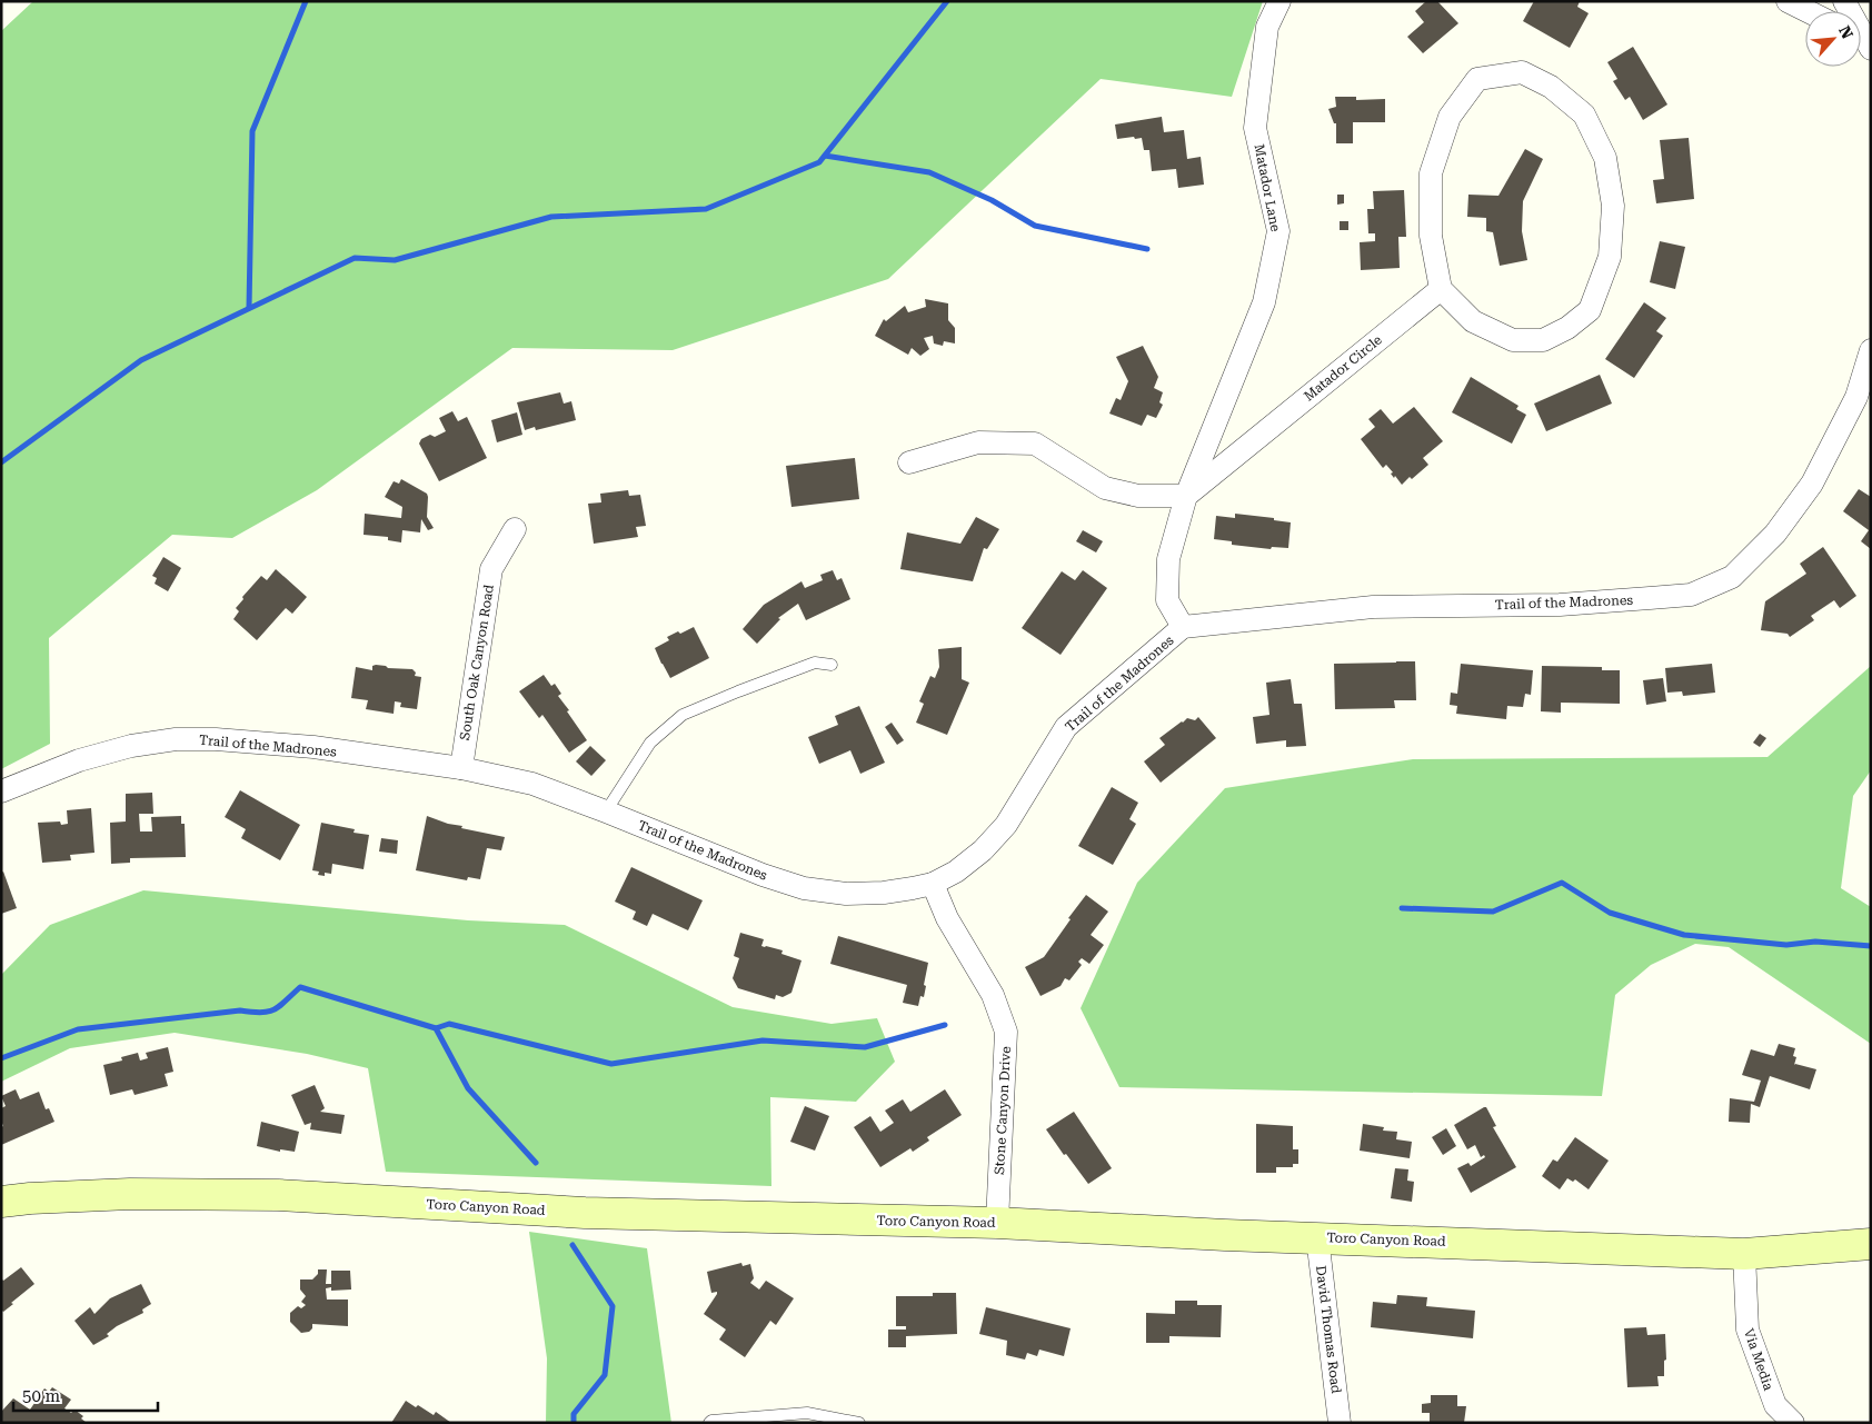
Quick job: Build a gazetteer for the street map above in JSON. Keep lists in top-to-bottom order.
{
  "streets": {
    "street": [
      "Matador Lane",
      "Matador Circle",
      "Trail of the Madrones",
      "South Oak Canyon Road",
      "Stone Canyon Drive",
      "Toro Canyon Road",
      "David Thomas Road",
      "Via Media"
    ]
  },
  "crossings": [
    ["Matador Lane", "Matador Circle"],
    ["Matador Lane", "Trail of the Madrones"],
    ["Trail of the Madrones", "South Oak Canyon Road"],
    ["Trail of the Madrones", "Stone Canyon Drive"],
    ["Stone Canyon Drive", "Toro Canyon Road"],
    ["Toro Canyon Road", "David Thomas Road"],
    ["Toro Canyon Road", "Via Media"]
  ],
  "scale_bar": "50 m",
  "north": "top right"
}
